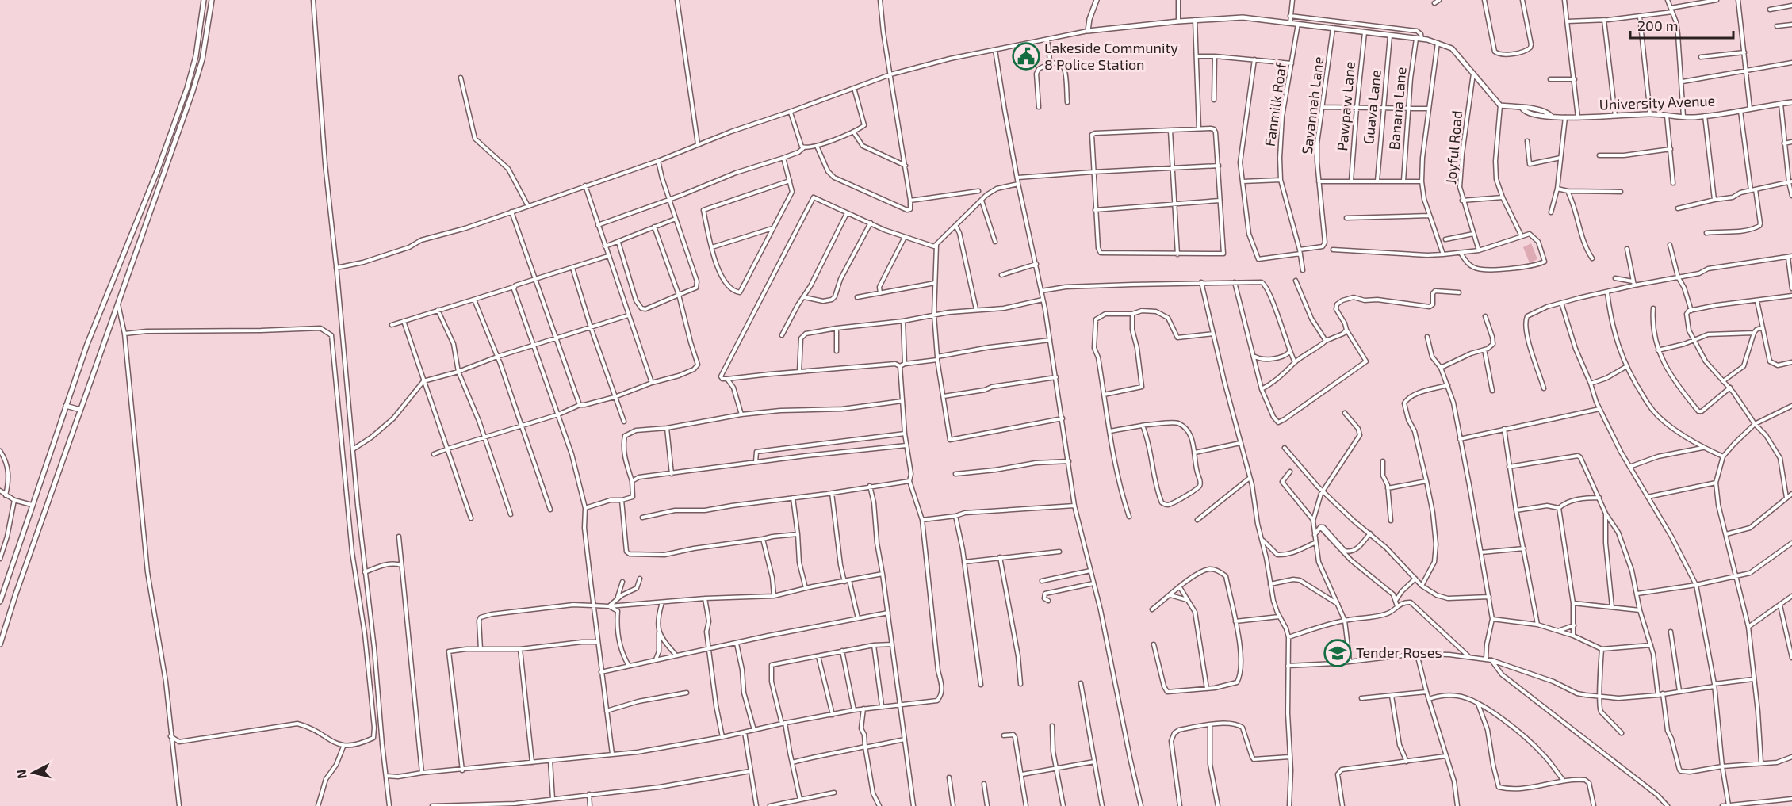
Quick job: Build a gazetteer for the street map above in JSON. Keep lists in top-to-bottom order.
{
  "streets": {
    "street": [
      "University Avenue",
      "Fanmilk Roaf",
      "Savannah Lane",
      "Pawpaw Lane",
      "Guava Lane",
      "Banana Lane",
      "Joyful Road"
    ]
  },
  "crossings": [
    ["Fanmilk Roaf", "Savannah Lane"]
  ],
  "places": {
    "public building": ["Lakeside Community 8 Police Station"],
    "school or university": ["Tender Roses"]
  },
  "scale_bar": "200 m",
  "north": "left"
}
